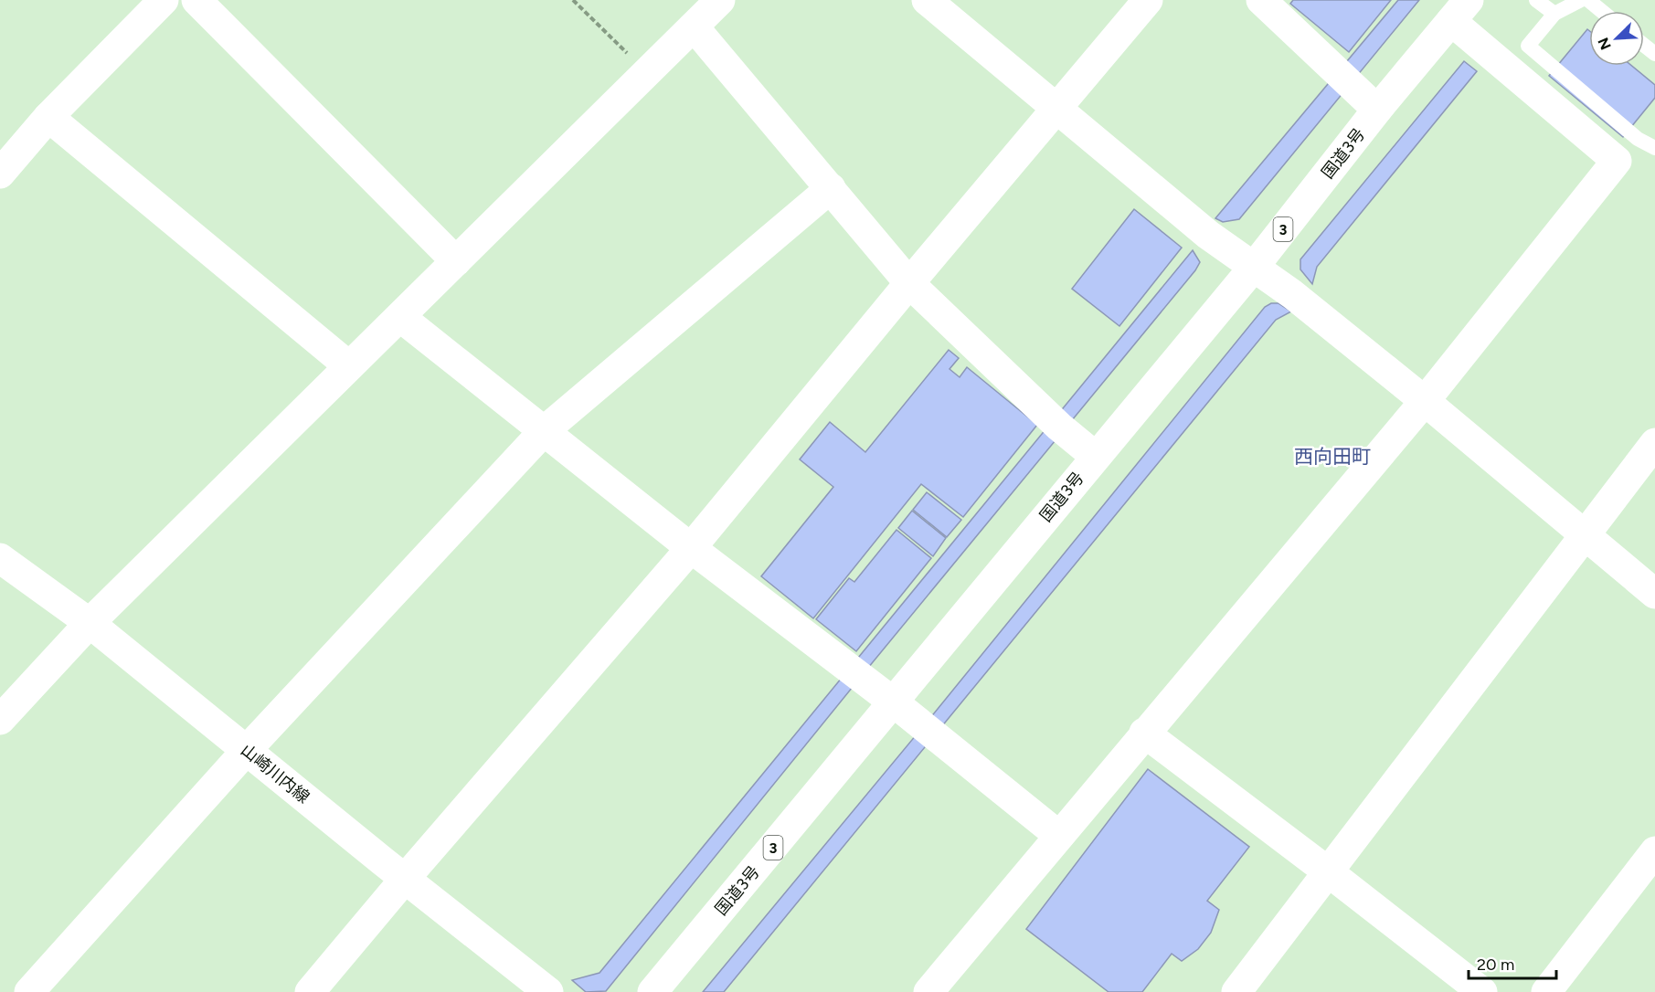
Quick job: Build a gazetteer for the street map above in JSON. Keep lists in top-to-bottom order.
{
  "streets": {
    "main road": ["国道3号", "3", "山崎川内線"]
  },
  "districts": ["西向田町"],
  "scale_bar": "20 m",
  "north": "bottom left"
}
